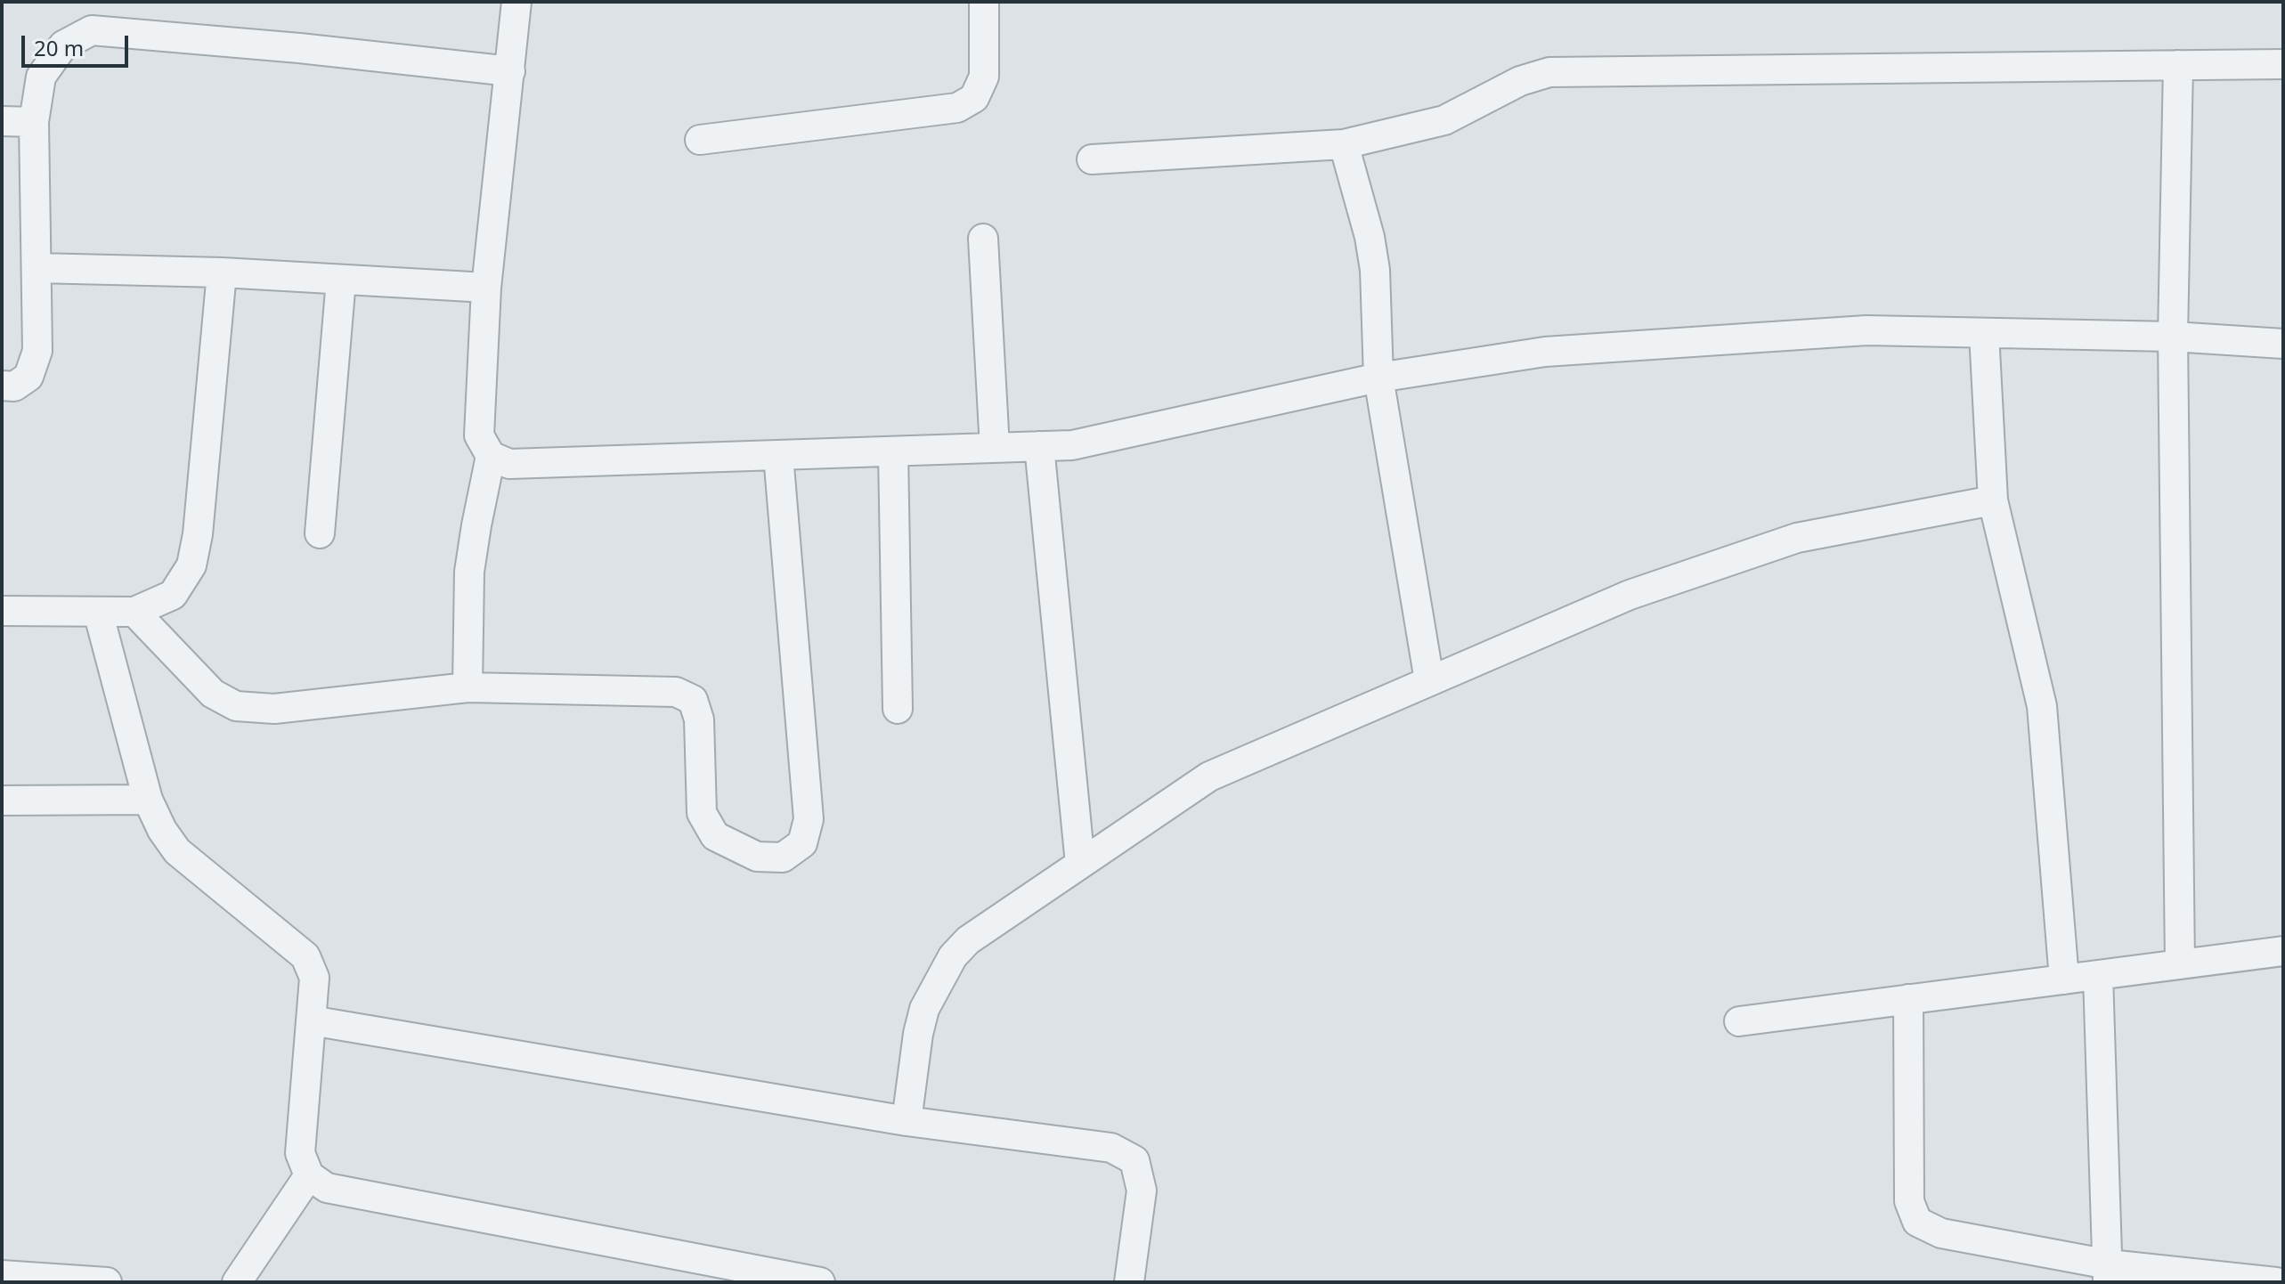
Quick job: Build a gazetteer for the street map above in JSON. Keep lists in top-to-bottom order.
{
  "scale_bar": "20 m"
}
